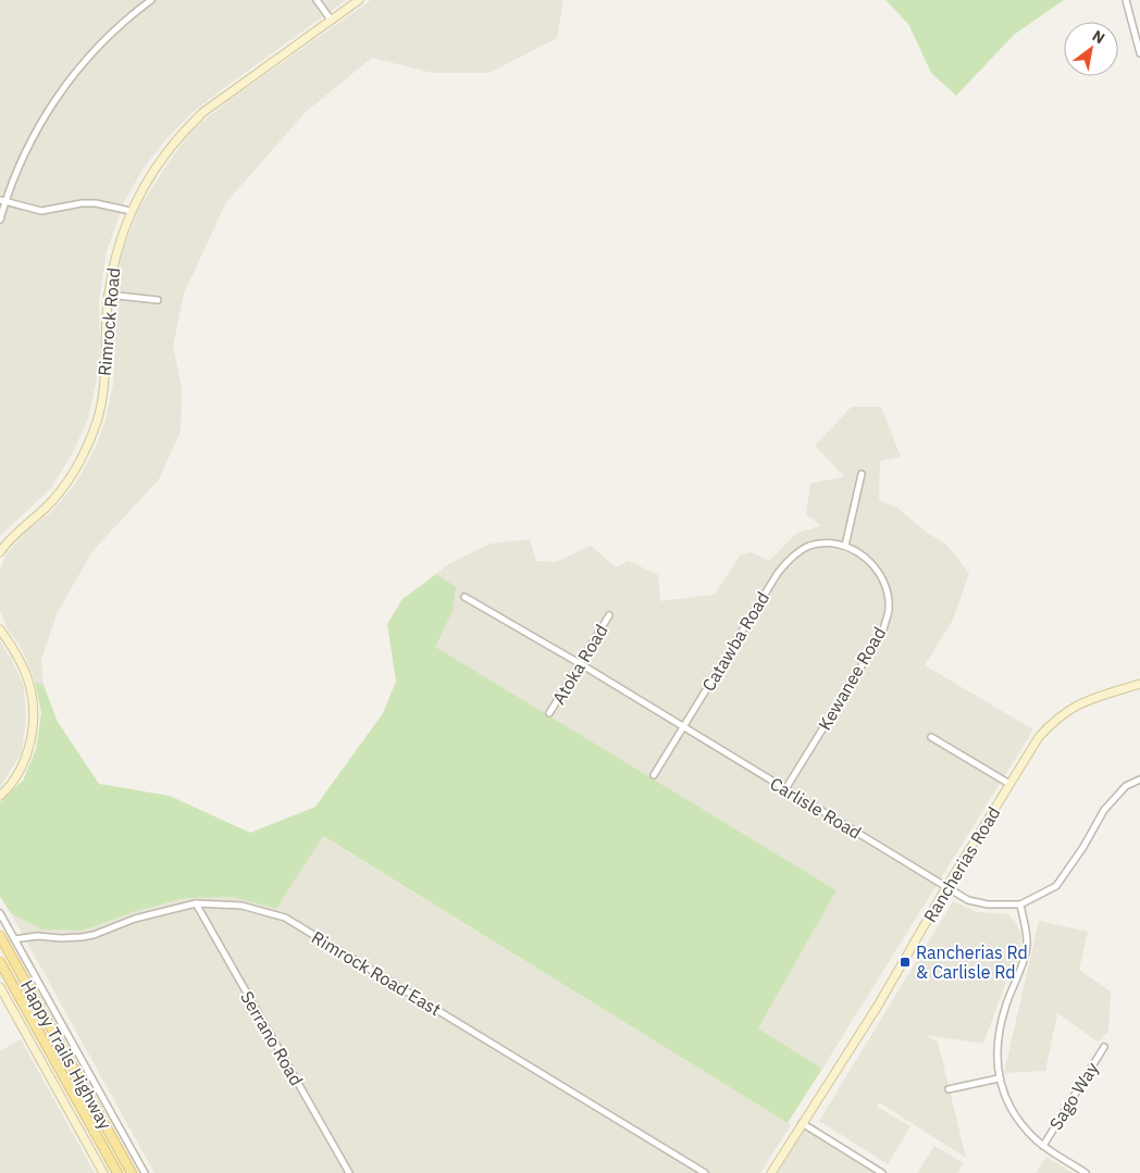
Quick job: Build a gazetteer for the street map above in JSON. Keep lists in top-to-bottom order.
{
  "streets": {
    "main road": ["Happy Trails Highway"],
    "street": [
      "Rimrock Road",
      "Catawba Road",
      "Atoka Road",
      "Kewanee Road",
      "Carlisle Road",
      "Rancherias Road",
      "Rimrock Road East",
      "Serrano Road",
      "Sago Way"
    ]
  },
  "crossings": [
    ["Catawba Road", "Kewanee Road"],
    ["Catawba Road", "Carlisle Road"],
    ["Atoka Road", "Carlisle Road"],
    ["Kewanee Road", "Carlisle Road"],
    ["Carlisle Road", "Rancherias Road"],
    ["Rimrock Road East", "Serrano Road"]
  ],
  "places": {
    "transit": ["Rancherias Rd & Carlisle Rd"]
  },
  "north": "top right"
}
